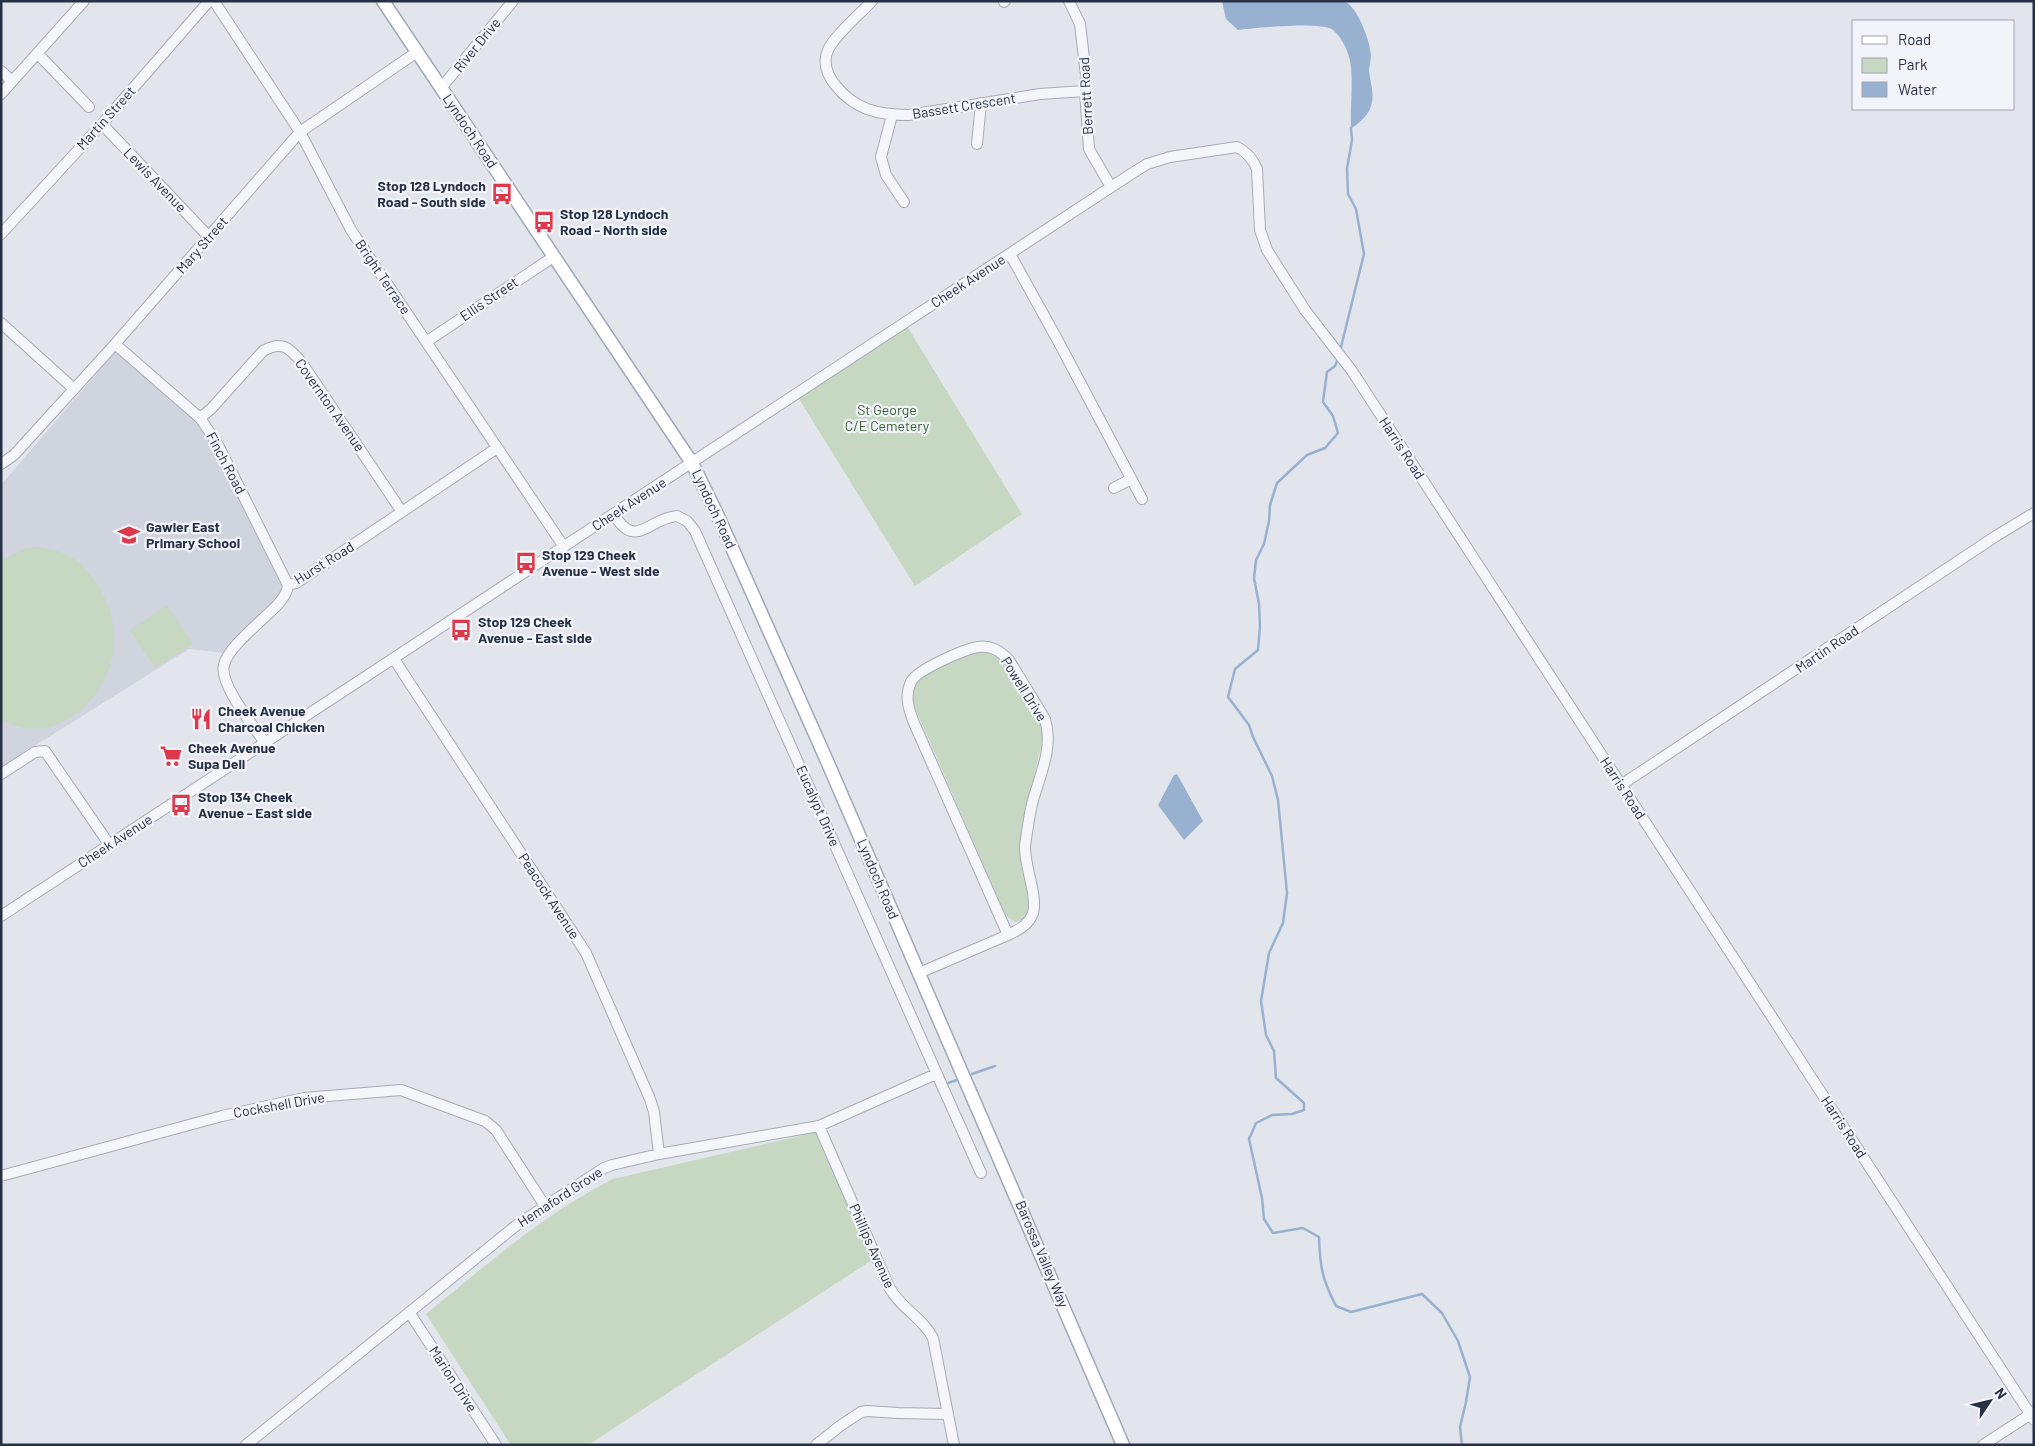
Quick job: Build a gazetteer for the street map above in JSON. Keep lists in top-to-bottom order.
{
  "streets": {
    "main road": ["Lyndoch Road", "Barossa Valley Way"],
    "street": [
      "River Drive",
      "Berrett Road",
      "Bassett Crescent",
      "Martin Street",
      "Lewis Avenue",
      "Mary Street",
      "Bright Terrace",
      "Cheek Avenue",
      "Ellis Street",
      "Covernton Avenue",
      "Harris Road",
      "Finch Road",
      "Hurst Road",
      "Martin Road",
      "Powell Drive",
      "Eucalypt Drive",
      "Peacock Avenue",
      "Cockshell Drive",
      "Hemaford Grove",
      "Phillips Avenue",
      "Marion Drive"
    ]
  },
  "crossings": [
    ["River Drive", "Lyndoch Road"],
    ["Berrett Road", "Bassett Crescent"],
    ["Berrett Road", "Cheek Avenue"],
    ["Martin Street", "Lewis Avenue"],
    ["Lyndoch Road", "Mary Street"],
    ["Lyndoch Road", "Cheek Avenue"],
    ["Lyndoch Road", "Ellis Street"],
    ["Lyndoch Road", "Powell Drive"],
    ["Lyndoch Road", "Barossa Valley Way"],
    ["Lewis Avenue", "Mary Street"],
    ["Mary Street", "Bright Terrace"],
    ["Mary Street", "Finch Road"],
    ["Bright Terrace", "Cheek Avenue"],
    ["Bright Terrace", "Ellis Street"],
    ["Bright Terrace", "Hurst Road"],
    ["Cheek Avenue", "Harris Road"],
    ["Cheek Avenue", "Hurst Road"],
    ["Cheek Avenue", "Eucalypt Drive"],
    ["Cheek Avenue", "Peacock Avenue"],
    ["Covernton Avenue", "Finch Road"],
    ["Covernton Avenue", "Hurst Road"],
    ["Harris Road", "Martin Road"],
    ["Finch Road", "Hurst Road"],
    ["Eucalypt Drive", "Hemaford Grove"],
    ["Peacock Avenue", "Hemaford Grove"],
    ["Cockshell Drive", "Hemaford Grove"],
    ["Hemaford Grove", "Phillips Avenue"],
    ["Hemaford Grove", "Marion Drive"]
  ],
  "parks": ["St George C/E Cemetery"],
  "places": {
    "bus stop": [
      "Stop 128 Lyndoch Road - South side",
      "Stop 128 Lyndoch Road - North side",
      "Stop 129 Cheek Avenue - West side",
      "Stop 129 Cheek Avenue - East side",
      "Stop 134 Cheek Avenue - East side"
    ],
    "school or university": ["Gawler East Primary School"],
    "restaurant": ["Cheek Avenue Charcoal Chicken"],
    "supermarket": ["Cheek Avenue Supa Deli"]
  },
  "legend": ["Road", "Park", "Water"],
  "north": "top right"
}
